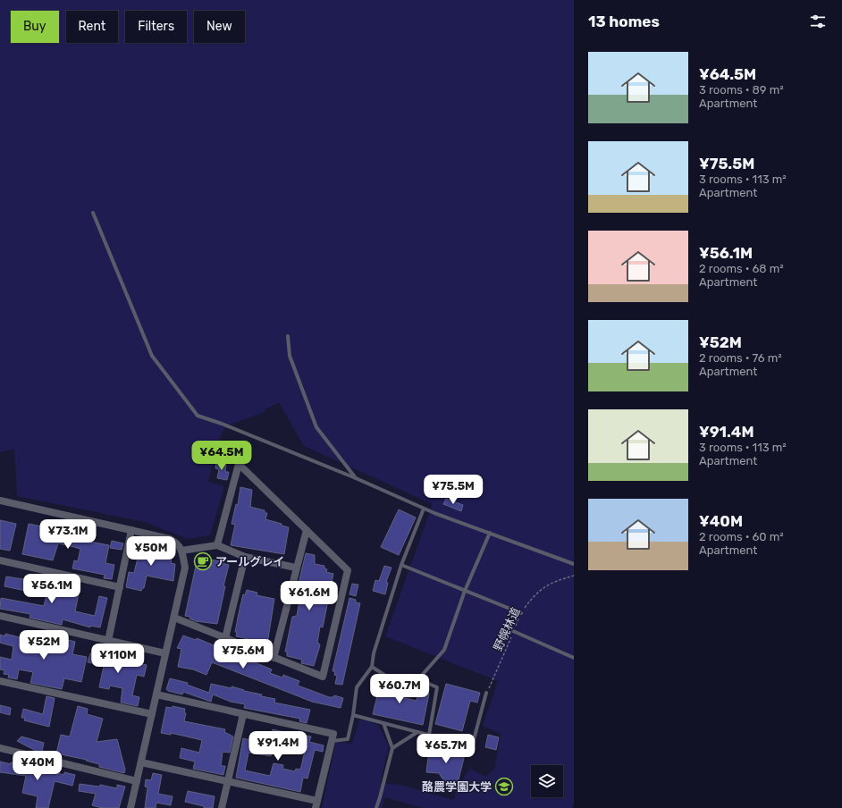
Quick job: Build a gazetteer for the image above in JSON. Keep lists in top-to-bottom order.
{
  "streets": {
    "path": ["野幌林道"]
  },
  "places": {
    "cafe": ["アールグレイ"],
    "school or university": ["酪農学園大学"]
  },
  "page": {
    "heading": "13 homes",
    "chip": [
      "Buy",
      "Rent",
      "Filters",
      "New"
    ],
    "list": [
      {
        "name": "¥64.5M",
        "note": "3 rooms · 89 m² · Apartment"
      },
      {
        "name": "¥75.5M",
        "note": "3 rooms · 113 m² · Apartment"
      },
      {
        "name": "¥56.1M",
        "note": "2 rooms · 68 m² · Apartment"
      },
      {
        "name": "¥52M",
        "note": "2 rooms · 76 m² · Apartment"
      },
      {
        "name": "¥91.4M",
        "note": "3 rooms · 113 m² · Apartment"
      },
      {
        "name": "¥40M",
        "note": "2 rooms · 60 m² · Apartment"
      }
    ],
    "price": [
      "¥64.5M",
      "¥75.5M",
      "¥73.1M",
      "¥50M",
      "¥56.1M",
      "¥61.6M",
      "¥52M",
      "¥75.6M",
      "¥110M",
      "¥60.7M",
      "¥91.4M",
      "¥65.7M",
      "¥40M"
    ]
  }
}
